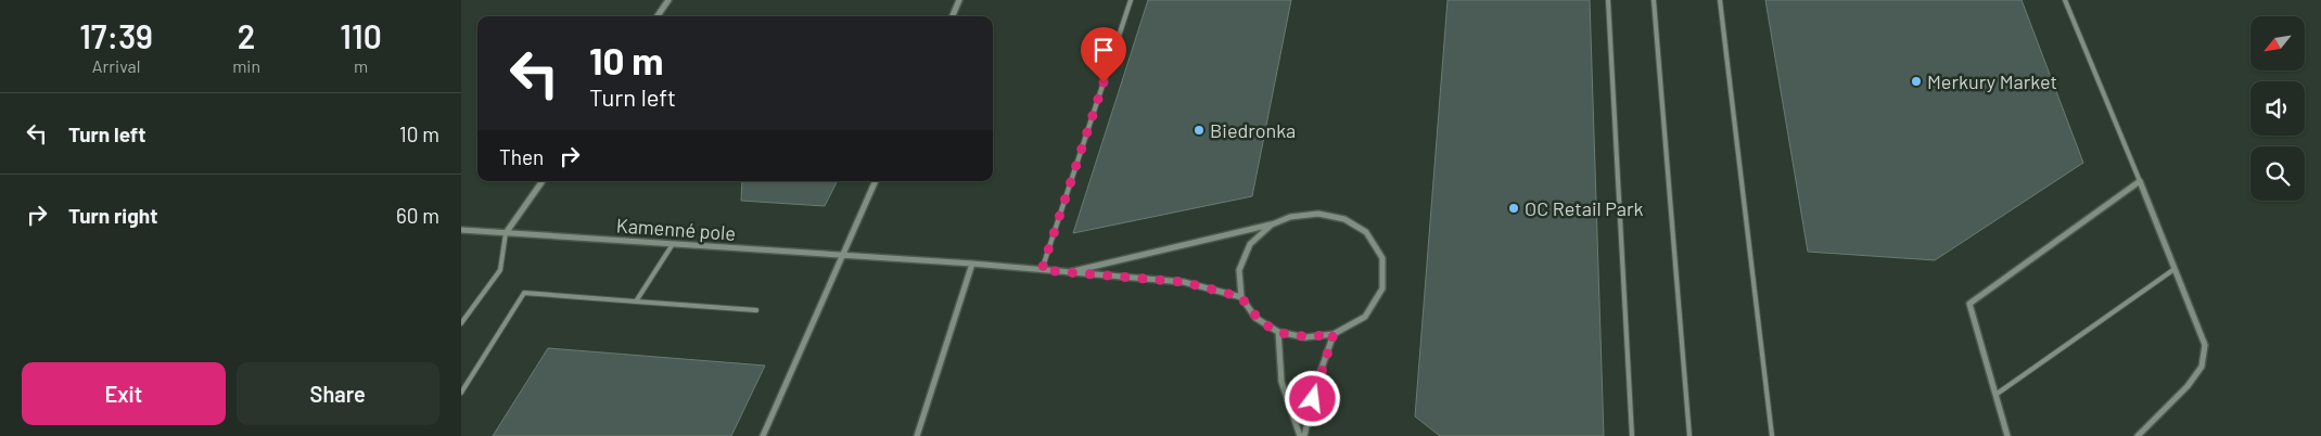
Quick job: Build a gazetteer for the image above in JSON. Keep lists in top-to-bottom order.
{
  "streets": {
    "street": ["Kamenné pole"]
  },
  "places": ["Merkury Market", "Biedronka", "OC Retail Park"],
  "north": "bottom left",
  "page": {
    "eta": [
      "17:39",
      "Arrival",
      "2",
      "min",
      "110",
      "m"
    ],
    "turn": ["10 m", "Turn left"],
    "list": [
      {
        "name": "Turn left",
        "value": "10 m"
      },
      {
        "name": "Turn right",
        "value": "60 m"
      }
    ],
    "then": "Then",
    "buttons": ["Exit", "Share"]
  }
}
